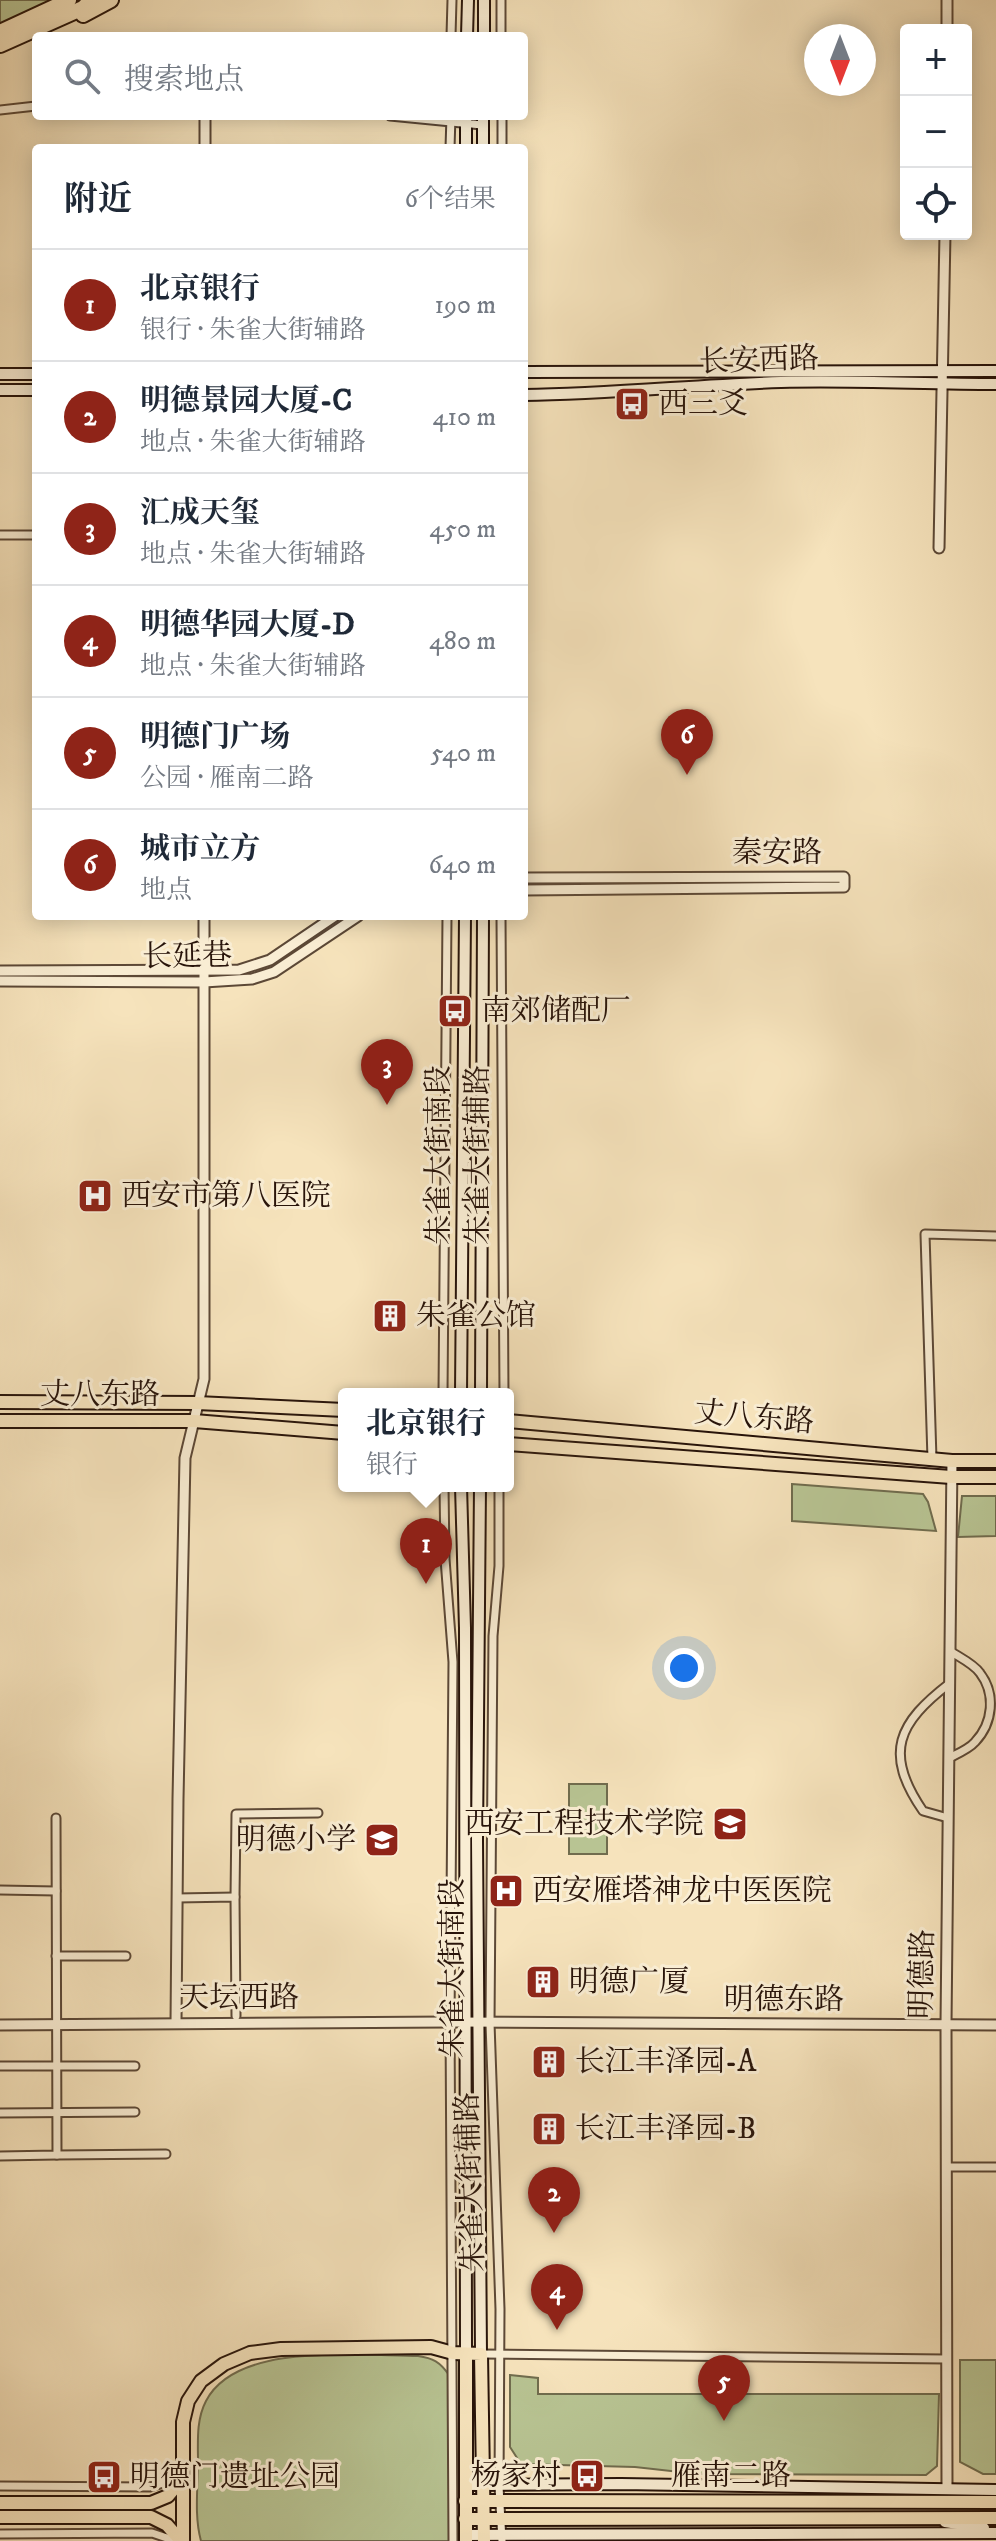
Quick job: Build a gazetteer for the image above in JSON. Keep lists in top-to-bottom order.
{
  "streets": {
    "main road": [
      "长安西路",
      "朱雀大街南段",
      "丈八东路",
      "雁南二路"
    ],
    "street": [
      "秦安路",
      "长延巷",
      "朱雀大街辅路",
      "明德路",
      "天坛西路",
      "明德东路"
    ]
  },
  "crossings": [
    ["朱雀大街南段", "朱雀大街辅路"],
    ["朱雀大街南段", "天坛西路"],
    ["朱雀大街南段", "明德东路"],
    ["朱雀大街辅路", "天坛西路"],
    ["朱雀大街辅路", "明德东路"],
    ["朱雀大街辅路", "雁南二路"],
    ["丈八东路", "明德路"],
    ["明德路", "明德东路"],
    ["天坛西路", "明德东路"]
  ],
  "places": {
    "bus stop": [
      "西三爻",
      "南郊储配厂",
      "杨家村",
      "明德门遗址公园"
    ],
    "hospital": ["西安市第八医院", "西安雁塔神龙中医医院"],
    "building": [
      "朱雀公馆",
      "明德广厦",
      "长江丰泽园-A",
      "长江丰泽园-B"
    ],
    "school or university": ["西安工程技术学院", "明德小学"]
  },
  "north": "bottom",
  "page": {
    "map_buttons": ["+", "−"],
    "search": "搜索地点",
    "heading": ["附近", "6个结果"],
    "list": [
      {
        "mark": "1",
        "name": "北京银行",
        "note": "银行 · 朱雀大街辅路",
        "value": "190 m"
      },
      {
        "mark": "2",
        "name": "明德景园大厦-C",
        "note": "地点 · 朱雀大街辅路",
        "value": "410 m"
      },
      {
        "mark": "3",
        "name": "汇成天玺",
        "note": "地点 · 朱雀大街辅路",
        "value": "450 m"
      },
      {
        "mark": "4",
        "name": "明德华园大厦-D",
        "note": "地点 · 朱雀大街辅路",
        "value": "480 m"
      },
      {
        "mark": "5",
        "name": "明德门广场",
        "note": "公园 · 雁南二路",
        "value": "540 m"
      },
      {
        "mark": "6",
        "name": "城市立方",
        "note": "地点",
        "value": "640 m"
      }
    ],
    "pins": [
      "6",
      "3",
      "1",
      "2",
      "4",
      "5"
    ],
    "popup": ["北京银行", "银行"]
  }
}
